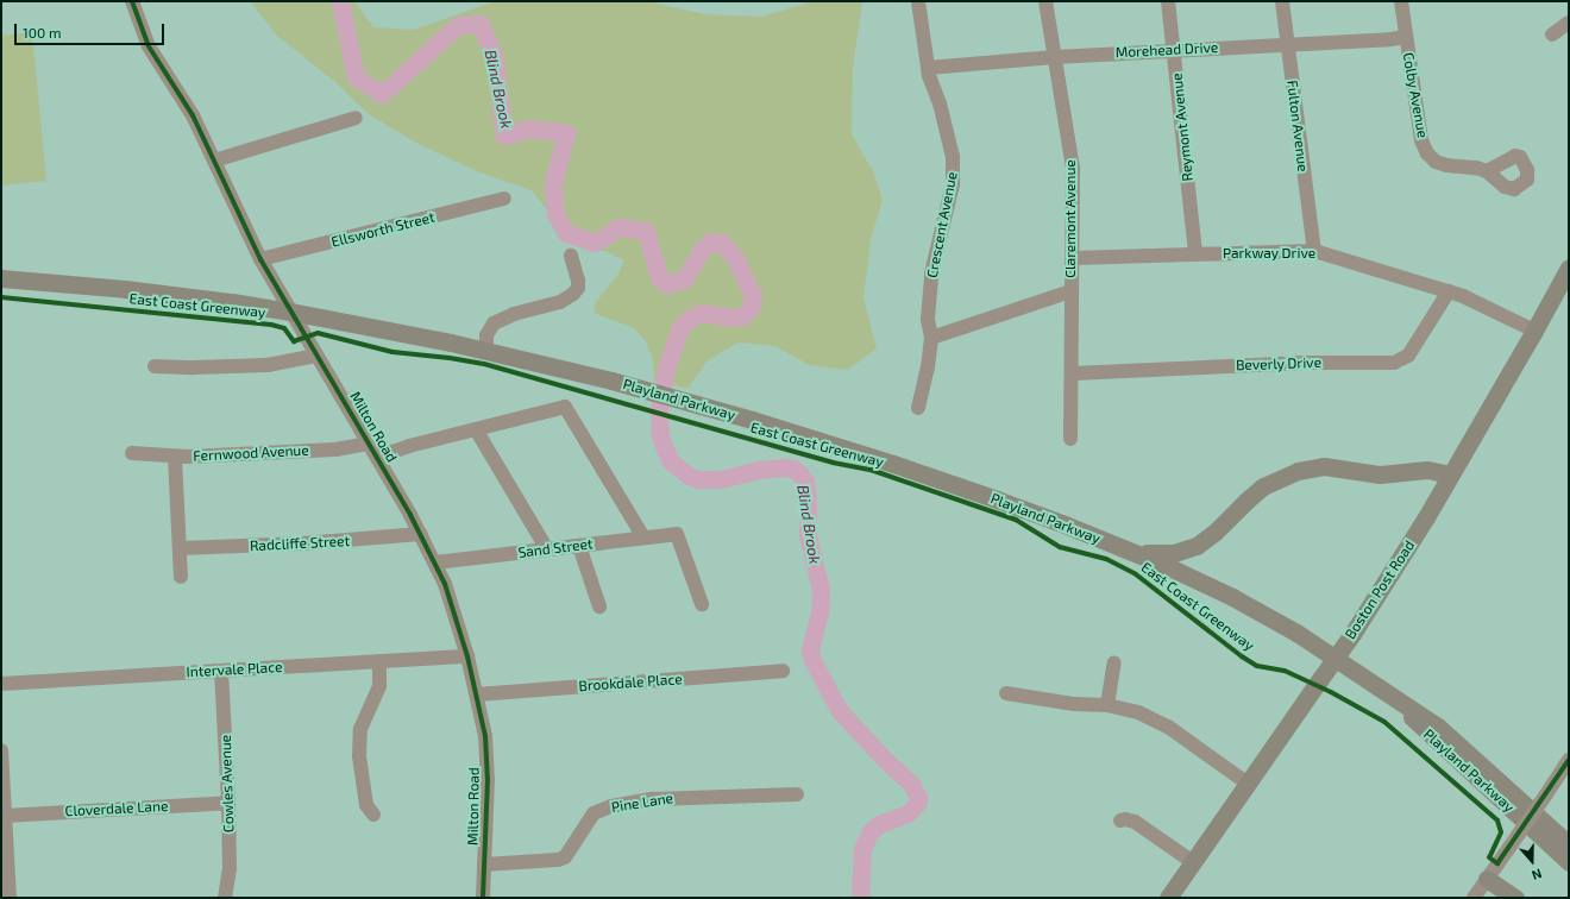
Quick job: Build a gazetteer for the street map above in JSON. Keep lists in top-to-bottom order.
{
  "streets": {
    "main road": ["Playland Parkway", "Boston Post Road"],
    "street": [
      "Morehead Drive",
      "Colby Avenue",
      "Fulton Avenue",
      "Reymont Avenue",
      "Claremont Avenue",
      "Crescent Avenue",
      "Ellsworth Street",
      "Parkway Drive",
      "Beverly Drive",
      "Milton Road",
      "Fernwood Avenue",
      "Radcliffe Street",
      "Sand Street",
      "Intervale Place",
      "Brookdale Place",
      "Cowles Avenue",
      "Pine Lane",
      "Cloverdale Lane"
    ],
    "cycle path": ["East Coast Greenway"]
  },
  "crossings": [
    ["Morehead Drive", "Colby Avenue"],
    ["Morehead Drive", "Fulton Avenue"],
    ["Morehead Drive", "Reymont Avenue"],
    ["Morehead Drive", "Claremont Avenue"],
    ["Morehead Drive", "Crescent Avenue"],
    ["Fulton Avenue", "Parkway Drive"],
    ["Reymont Avenue", "Parkway Drive"],
    ["Claremont Avenue", "Parkway Drive"],
    ["Claremont Avenue", "Beverly Drive"],
    ["Ellsworth Street", "Milton Road"],
    ["Parkway Drive", "Beverly Drive"],
    ["Parkway Drive", "Boston Post Road"],
    ["Playland Parkway", "Milton Road"],
    ["Milton Road", "Fernwood Avenue"],
    ["Milton Road", "Radcliffe Street"],
    ["Milton Road", "Sand Street"],
    ["Milton Road", "Intervale Place"],
    ["Milton Road", "Brookdale Place"],
    ["Milton Road", "Pine Lane"],
    ["Intervale Place", "Cowles Avenue"],
    ["Cowles Avenue", "Cloverdale Lane"]
  ],
  "water": ["Blind Brook"],
  "scale_bar": "100 m",
  "north": "bottom"
}
